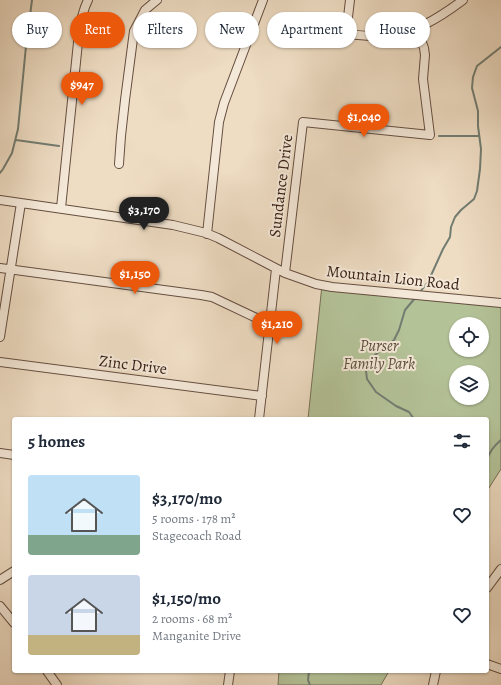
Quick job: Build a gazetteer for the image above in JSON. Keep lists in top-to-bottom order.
{
  "streets": {
    "street": ["Sundance Drive", "Mountain Lion Road", "Zinc Drive"]
  },
  "crossings": [
    ["Sundance Drive", "Mountain Lion Road"]
  ],
  "parks": ["Purser Family Park"],
  "page": {
    "chip": [
      "Buy",
      "Rent",
      "Filters",
      "New",
      "Apartment",
      "House"
    ],
    "price": [
      "$947",
      "$1,040",
      "$3,170",
      "$1,150",
      "$1,210"
    ],
    "heading": "5 homes",
    "list": [
      {
        "name": "$3,170/mo",
        "note": "5 rooms · 178 m² · Stagecoach Road"
      },
      {
        "name": "$1,150/mo",
        "note": "2 rooms · 68 m² · Manganite Drive"
      }
    ]
  }
}
